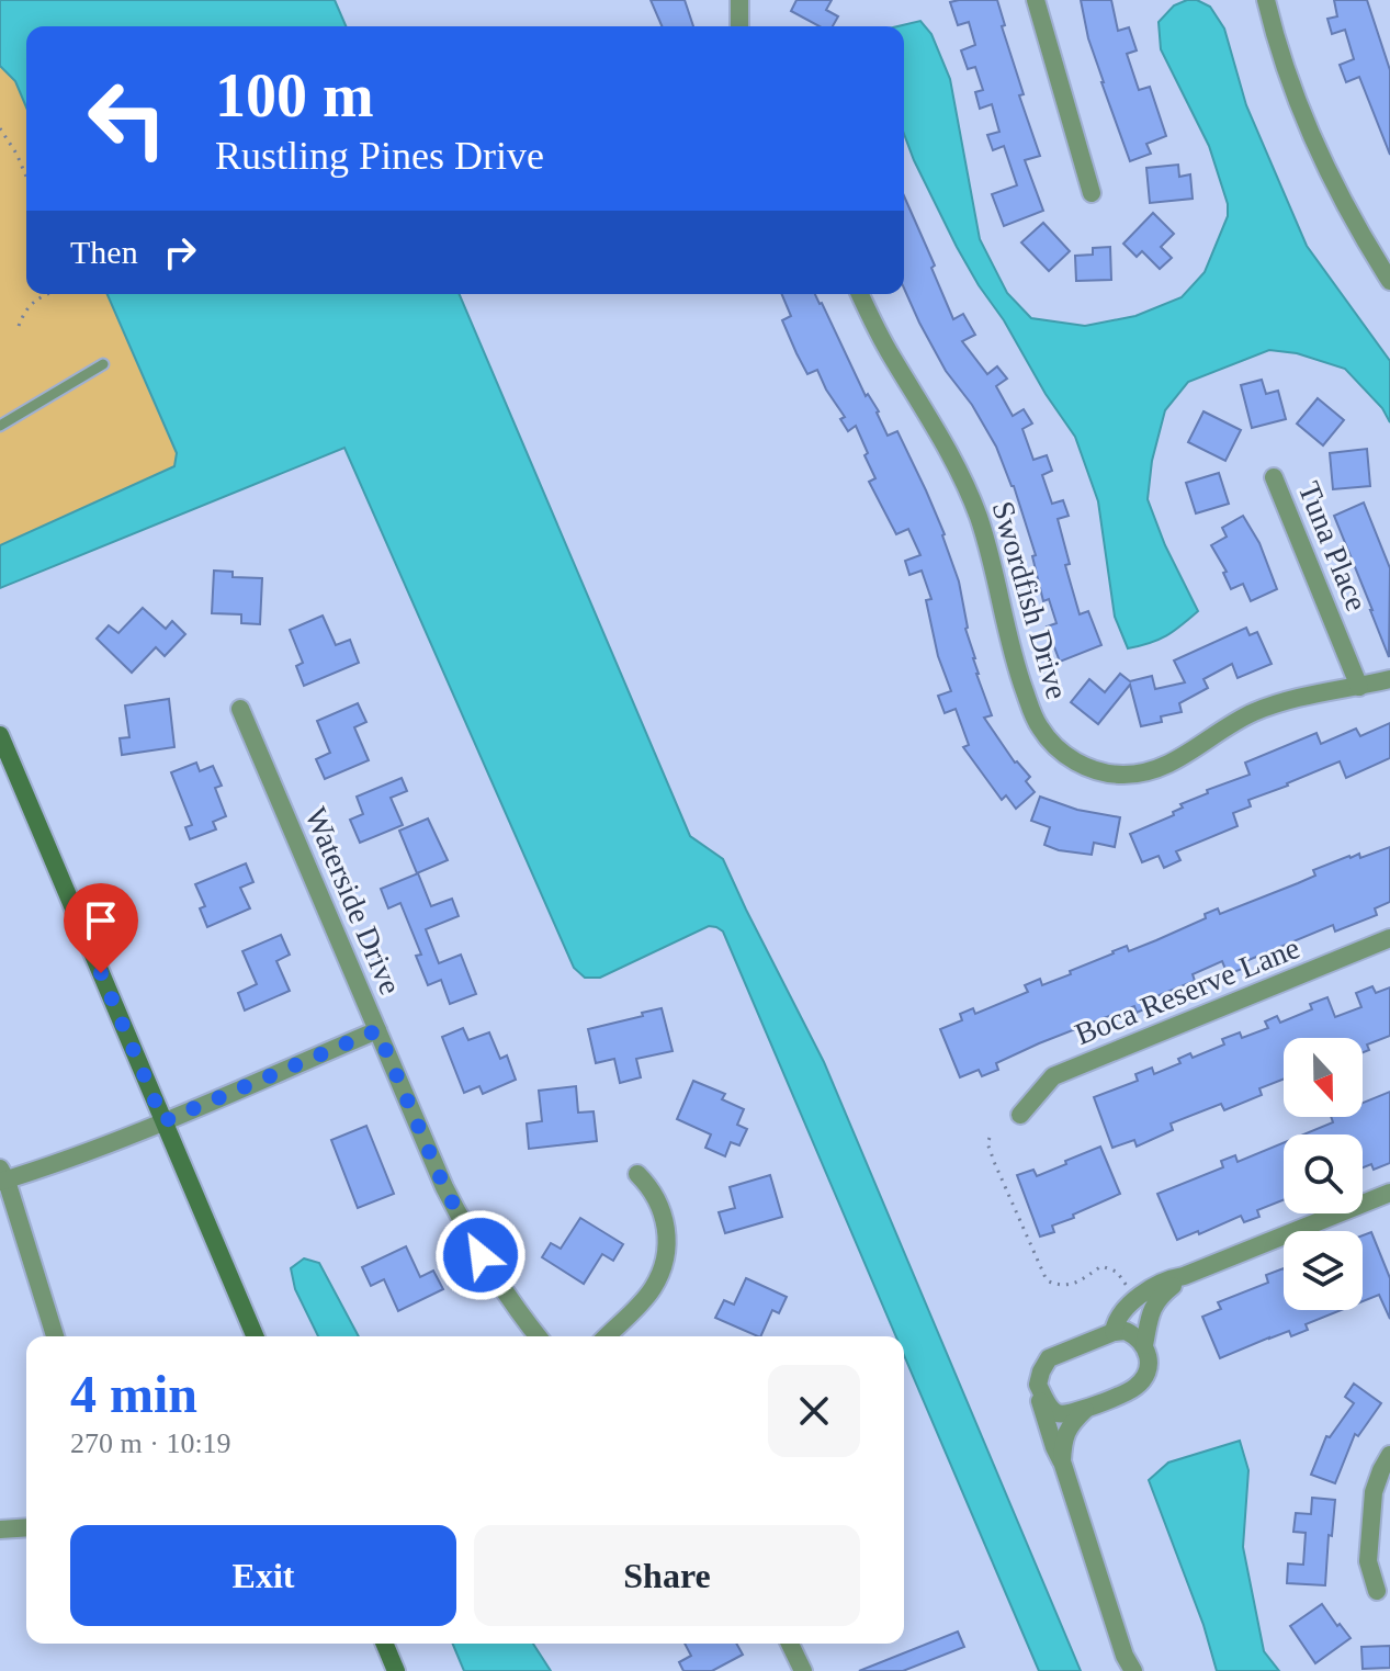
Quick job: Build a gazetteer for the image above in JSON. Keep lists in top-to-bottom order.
{
  "streets": {
    "street": [
      "Tuna Place",
      "Swordfish Drive",
      "Waterside Drive",
      "Boca Reserve Lane"
    ]
  },
  "crossings": [
    ["Tuna Place", "Swordfish Drive"]
  ],
  "north": "bottom",
  "page": {
    "turn": ["100 m", "Rustling Pines Drive"],
    "then": "Then",
    "heading": ["4 min", "270 m · 10:19"],
    "buttons": ["Exit", "Share"]
  }
}
